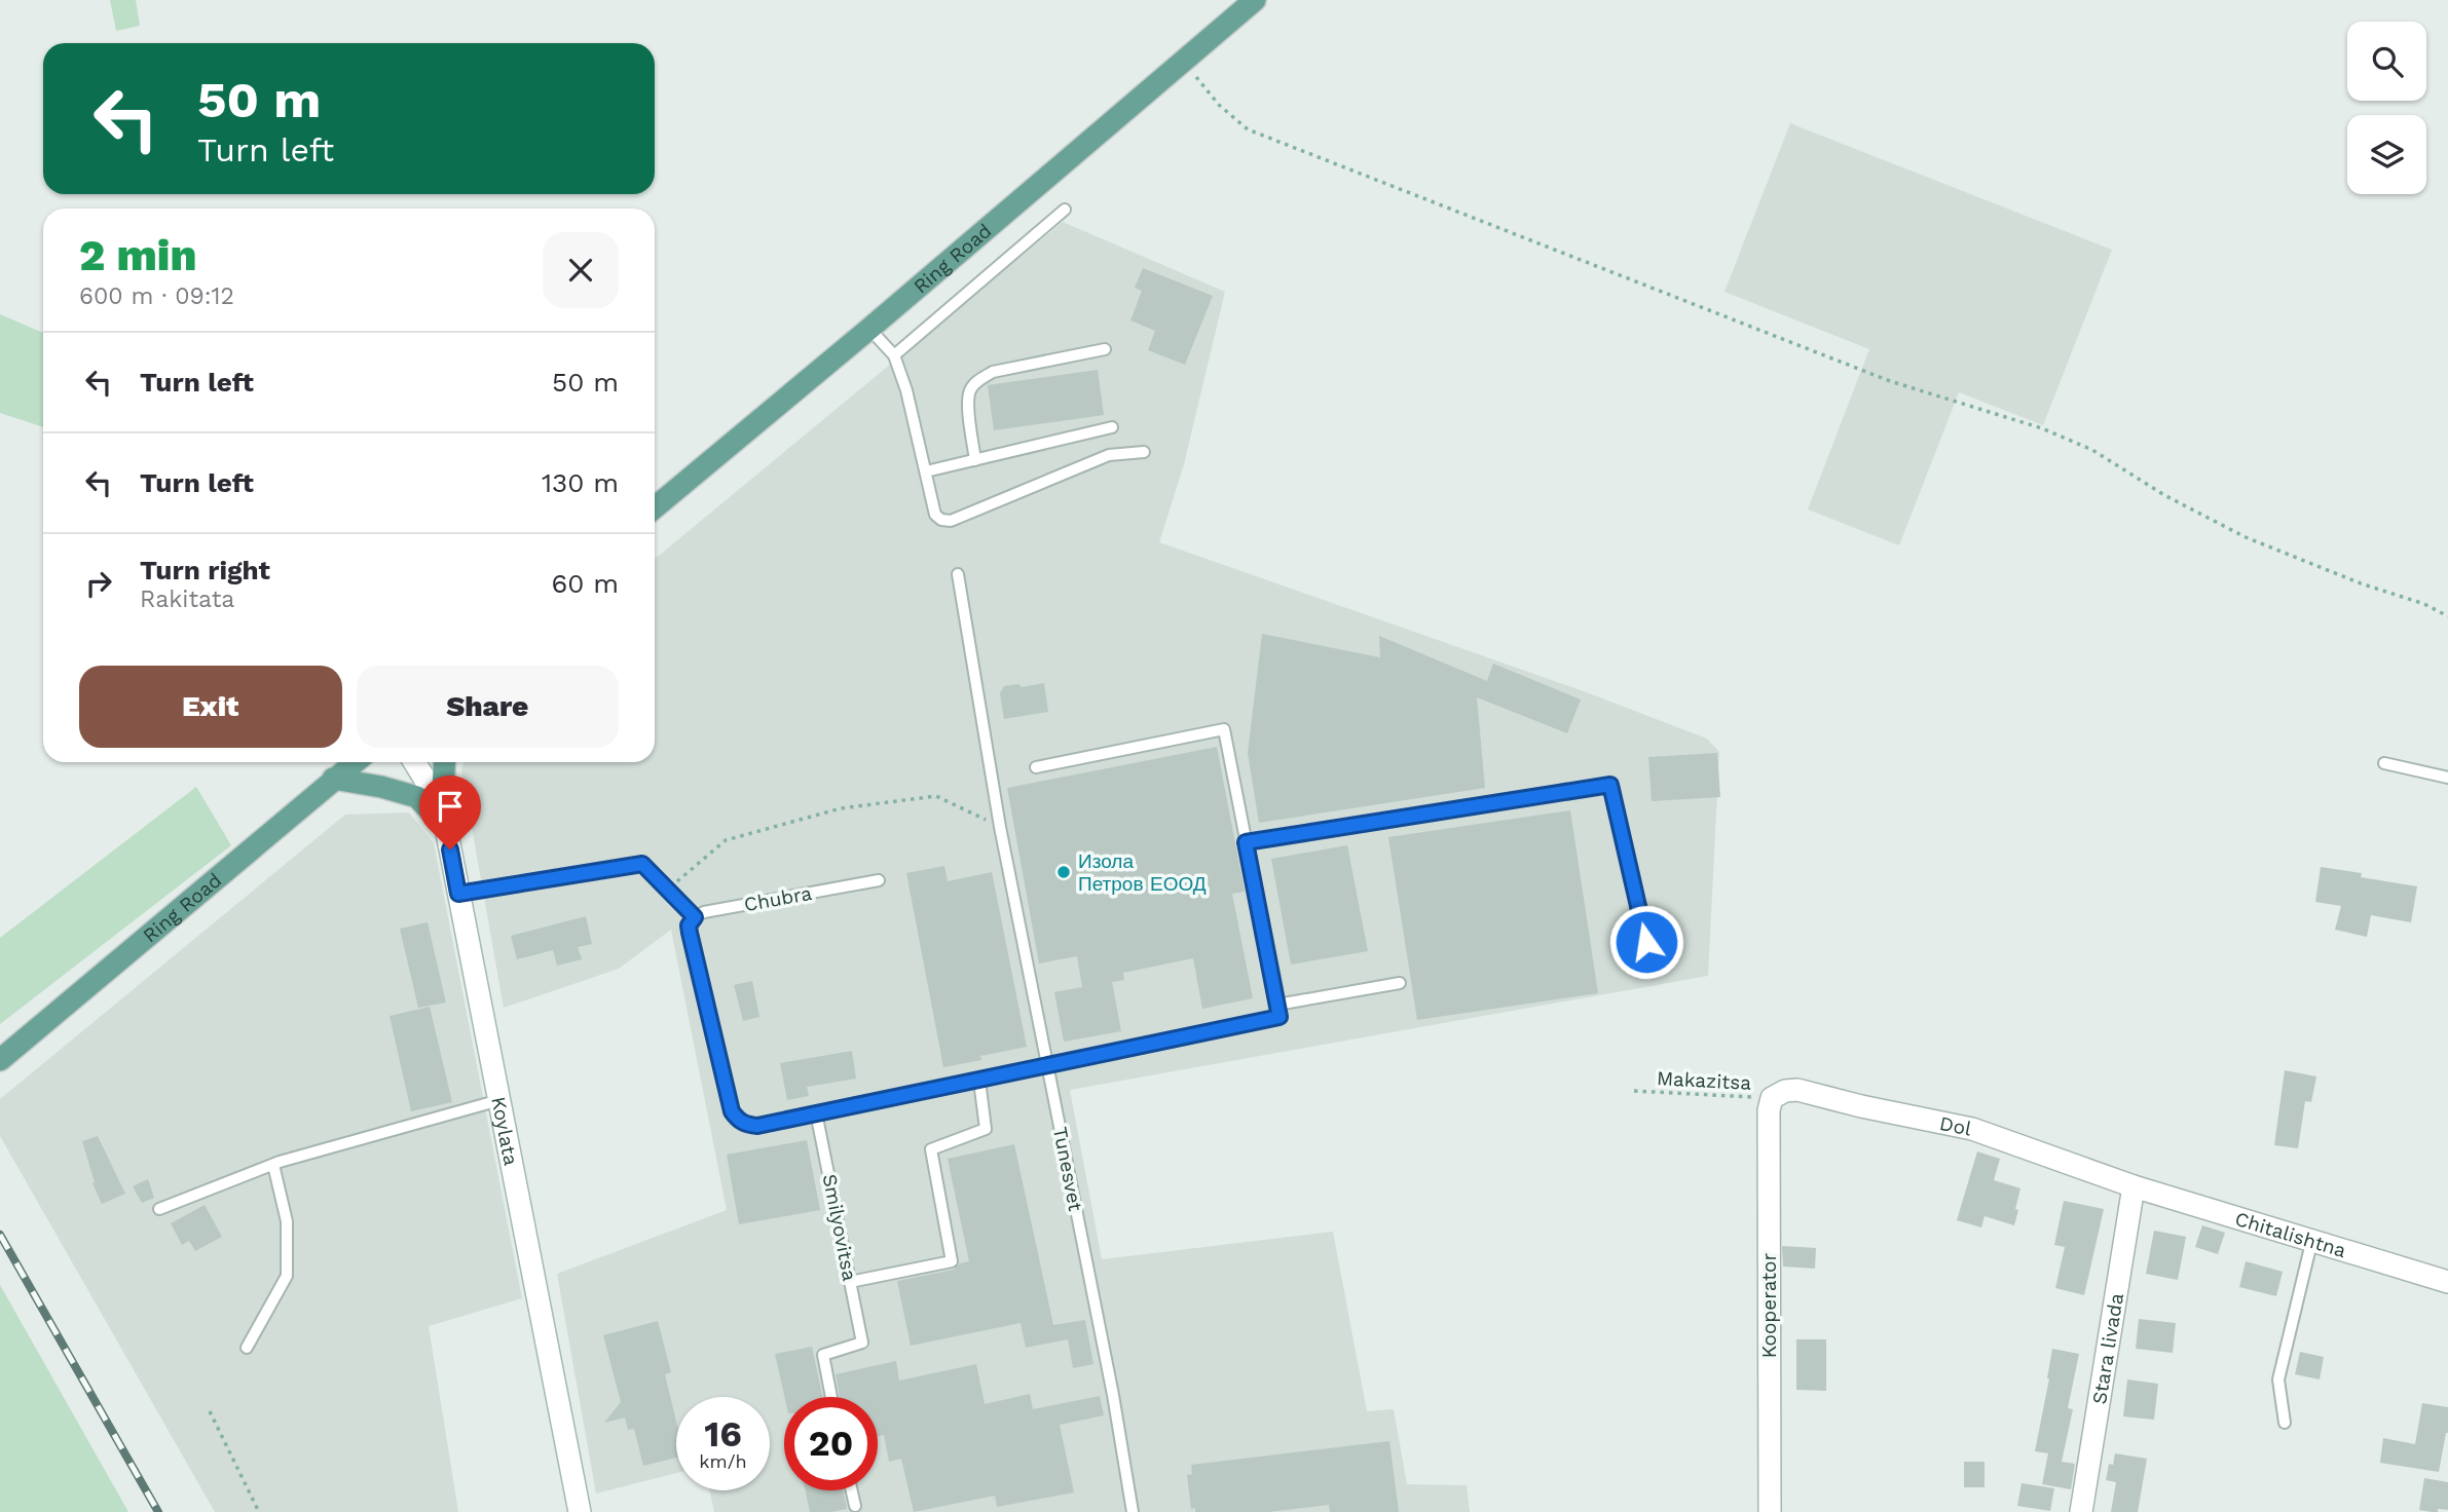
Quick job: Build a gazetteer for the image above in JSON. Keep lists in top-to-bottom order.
{
  "streets": {
    "main road": ["Ring Road"],
    "street": [
      "Dol",
      "Koylata",
      "Chitalishtna",
      "Kooperator",
      "Stara livada"
    ],
    "lane": ["Chubra", "Tunesvet", "Smilyovitsa"],
    "path": ["Makazitsa"]
  },
  "crossings": [
    ["Makazitsa", "Dol"],
    ["Makazitsa", "Kooperator"],
    ["Dol", "Chitalishtna"],
    ["Dol", "Kooperator"],
    ["Dol", "Stara livada"],
    ["Chitalishtna", "Stara livada"]
  ],
  "places": ["Изола Петров ЕООД"],
  "page": {
    "turn": ["50 m", "Turn left"],
    "heading": ["2 min", "600 m · 09:12"],
    "list": [
      {
        "name": "Turn left",
        "value": "50 m"
      },
      {
        "name": "Turn left",
        "value": "130 m"
      },
      {
        "name": "Turn right",
        "note": "Rakitata",
        "value": "60 m"
      }
    ],
    "buttons": ["Exit", "Share"],
    "speed": "16 km/h",
    "limit": "20"
  }
}
